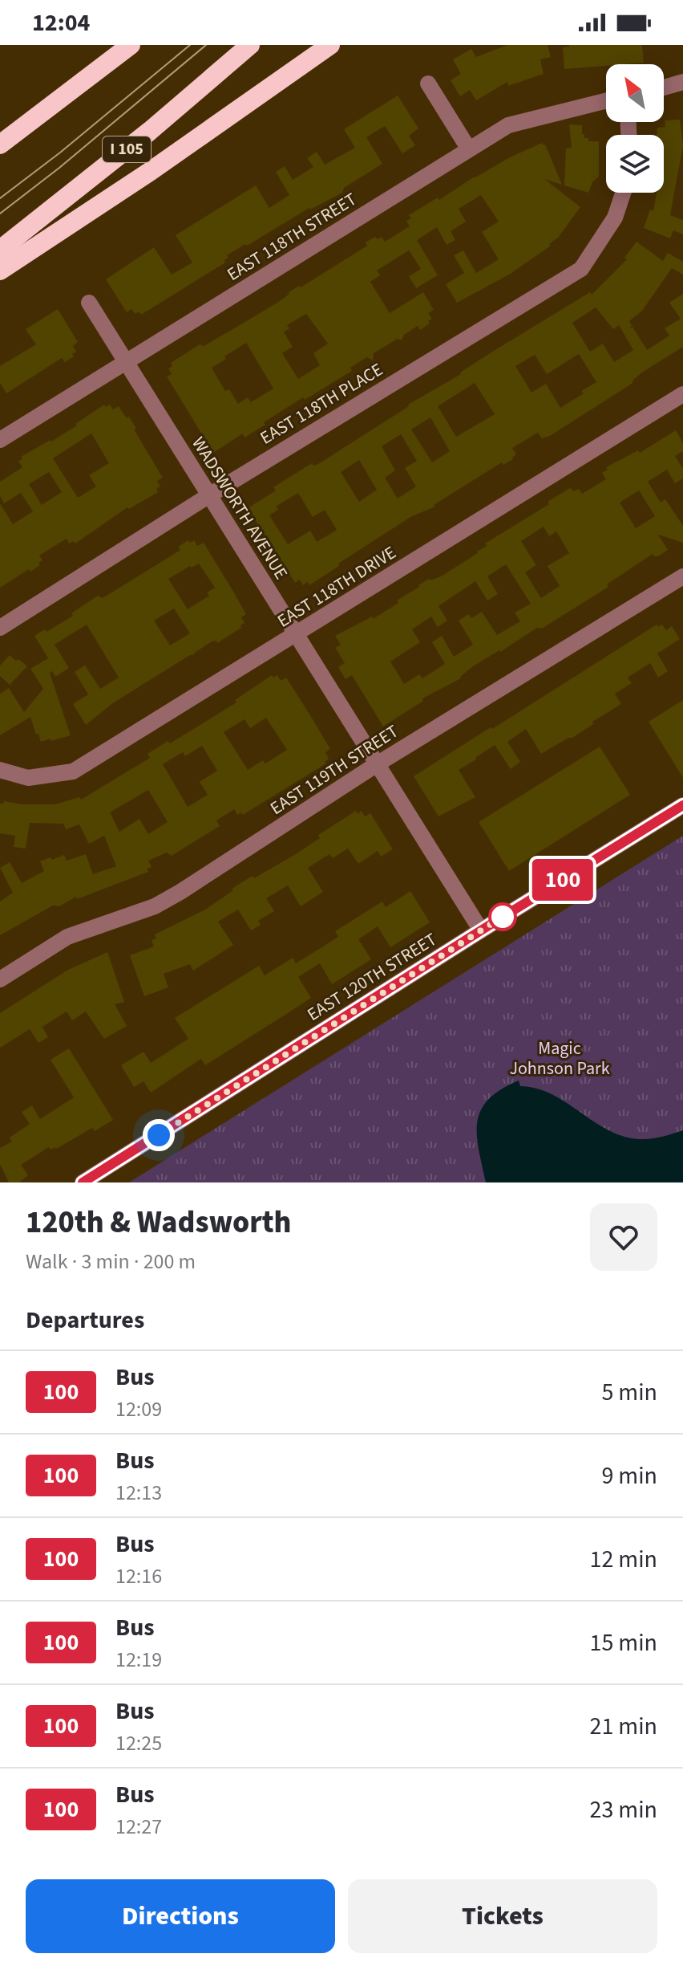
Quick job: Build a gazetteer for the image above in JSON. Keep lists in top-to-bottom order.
{
  "streets": {
    "highway": ["I 105"],
    "street": [
      "EAST 118TH STREET",
      "EAST 118TH PLACE",
      "WADSWORTH AVENUE",
      "EAST 118TH DRIVE",
      "EAST 119TH STREET",
      "EAST 120TH STREET"
    ]
  },
  "crossings": [
    ["EAST 118TH STREET", "WADSWORTH AVENUE"],
    ["EAST 118TH PLACE", "WADSWORTH AVENUE"],
    ["WADSWORTH AVENUE", "EAST 118TH DRIVE"],
    ["WADSWORTH AVENUE", "EAST 119TH STREET"],
    ["WADSWORTH AVENUE", "EAST 120TH STREET"]
  ],
  "parks": ["Magic Johnson Park"],
  "lines": ["bus line 100"],
  "north": "top left",
  "page": {
    "status": "12:04",
    "on_map": "100",
    "heading": [
      ["120th & Wadsworth", "Walk · 3 min · 200 m"],
      "Departures"
    ],
    "list": [
      {
        "mark": "100",
        "name": "Bus",
        "note": "12:09",
        "value": "5 min"
      },
      {
        "mark": "100",
        "name": "Bus",
        "note": "12:13",
        "value": "9 min"
      },
      {
        "mark": "100",
        "name": "Bus",
        "note": "12:16",
        "value": "12 min"
      },
      {
        "mark": "100",
        "name": "Bus",
        "note": "12:19",
        "value": "15 min"
      },
      {
        "mark": "100",
        "name": "Bus",
        "note": "12:25",
        "value": "21 min"
      },
      {
        "mark": "100",
        "name": "Bus",
        "note": "12:27",
        "value": "23 min"
      }
    ],
    "buttons": ["Directions", "Tickets"]
  }
}
